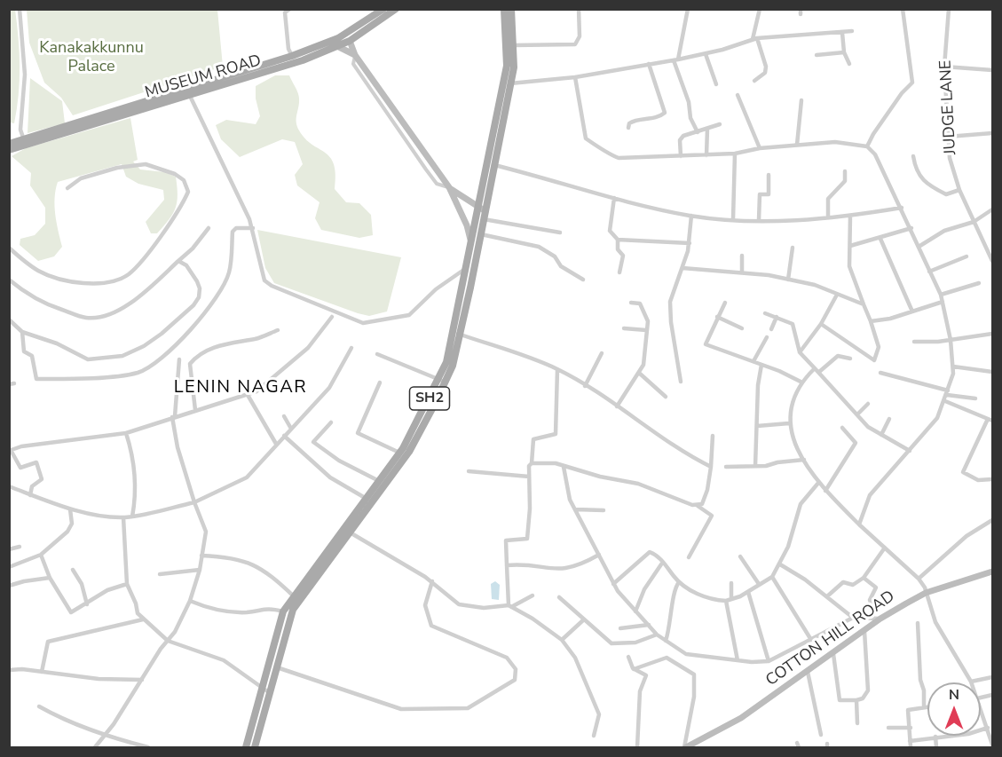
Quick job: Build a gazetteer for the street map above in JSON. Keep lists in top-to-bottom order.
{
  "streets": {
    "main road": ["MUSEUM ROAD", "SH2", "COTTON HILL ROAD"],
    "street": ["JUDGE LANE"]
  },
  "districts": ["LENIN NAGAR"],
  "parks": ["Kanakakkunnu Palace"],
  "north": "top"
}
